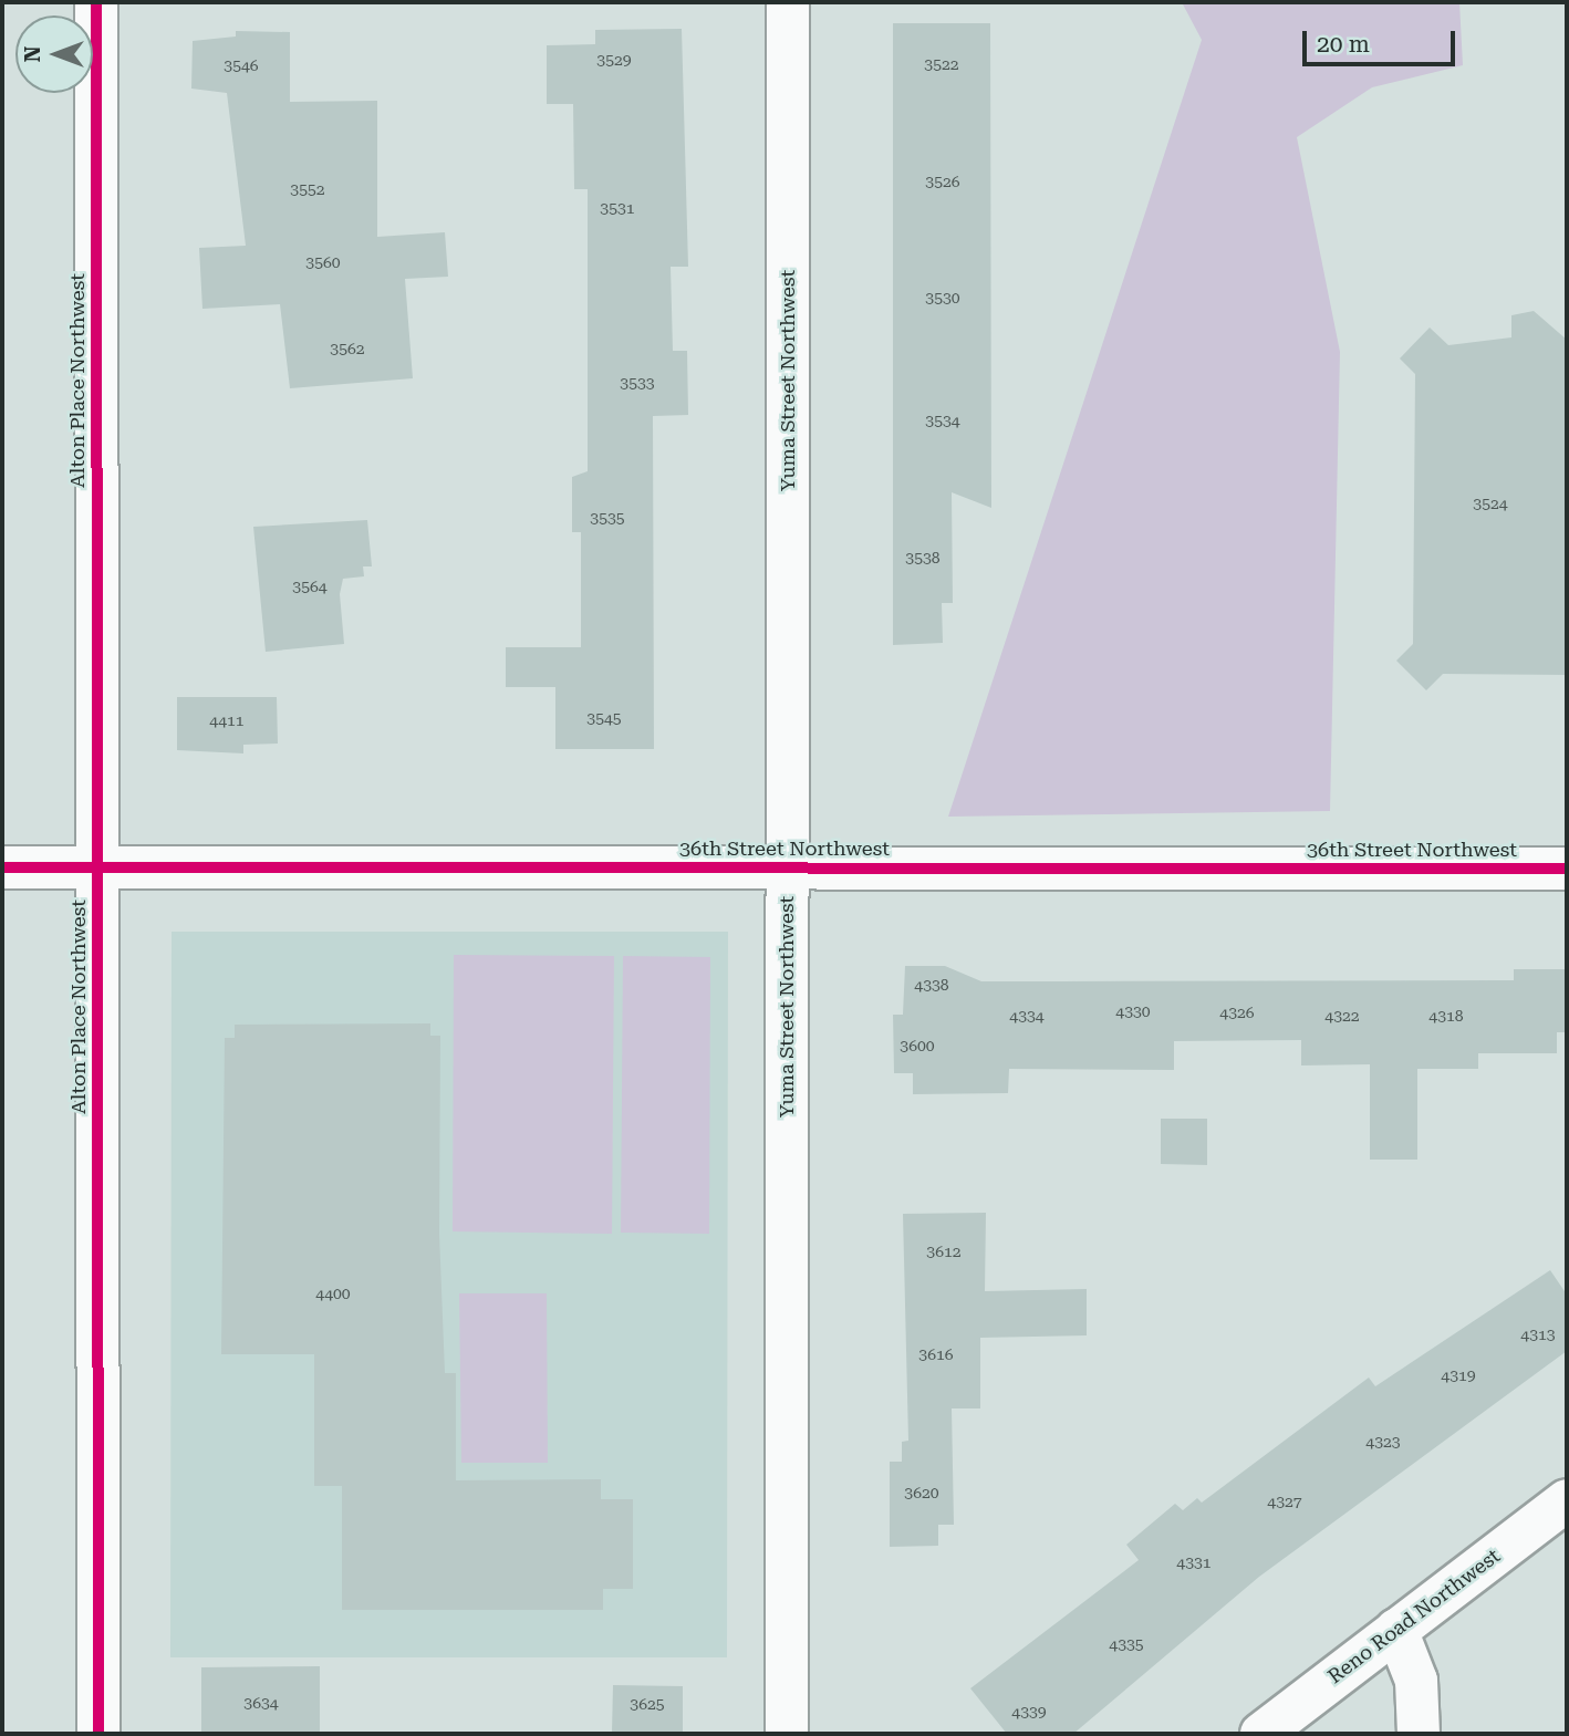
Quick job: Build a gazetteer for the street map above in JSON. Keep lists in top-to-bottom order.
{
  "streets": {
    "street": [
      "Alton Place Northwest",
      "Yuma Street Northwest",
      "36th Street Northwest",
      "Reno Road Northwest"
    ]
  },
  "crossings": [
    ["Alton Place Northwest", "36th Street Northwest"],
    ["Yuma Street Northwest", "36th Street Northwest"]
  ],
  "house_numbers": [
    "3529",
    "3522",
    "3546",
    "3526",
    "3552",
    "3531",
    "3560",
    "3530",
    "3562",
    "3533",
    "3534",
    "3524",
    "3535",
    "3538",
    "3564",
    "3545",
    "4411",
    "4338",
    "4330",
    "4326",
    "4334",
    "4322",
    "4318",
    "3600",
    "3612",
    "4400",
    "4313",
    "3616",
    "4319",
    "4323",
    "3620",
    "4327",
    "4331",
    "4335",
    "3634",
    "3625",
    "4339"
  ],
  "scale_bar": "20 m",
  "north": "left"
}
